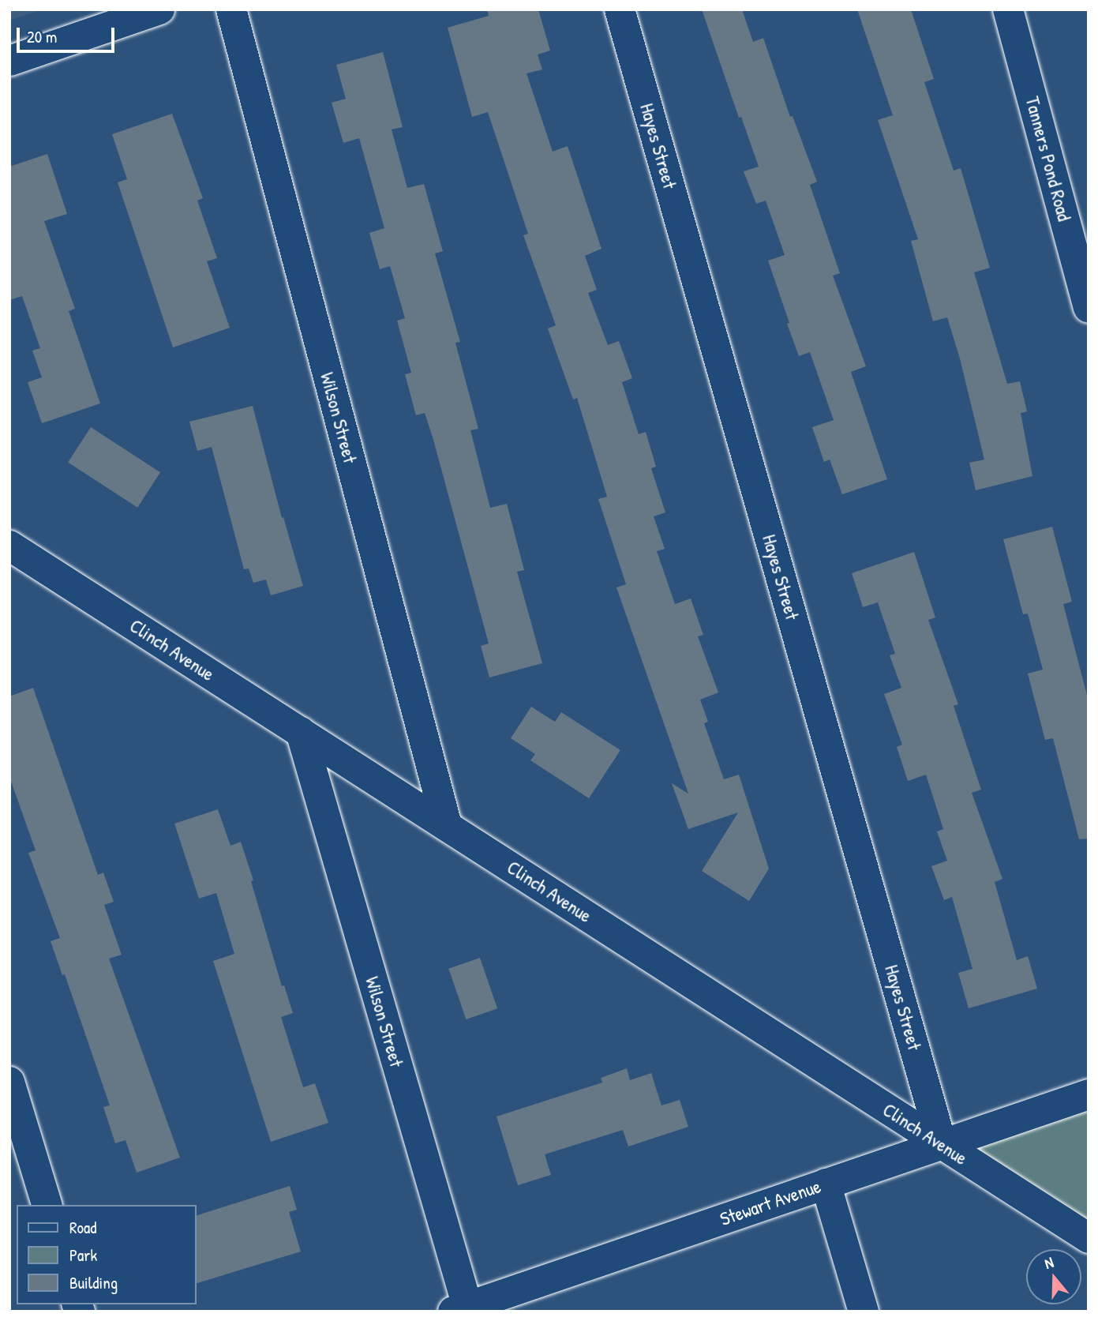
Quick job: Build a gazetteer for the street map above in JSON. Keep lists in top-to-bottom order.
{
  "streets": {
    "street": [
      "Hayes Street",
      "Tanners Pond Road",
      "Wilson Street",
      "Clinch Avenue",
      "Stewart Avenue"
    ]
  },
  "crossings": [
    ["Hayes Street", "Clinch Avenue"],
    ["Hayes Street", "Stewart Avenue"],
    ["Wilson Street", "Clinch Avenue"],
    ["Wilson Street", "Stewart Avenue"],
    ["Clinch Avenue", "Stewart Avenue"]
  ],
  "legend": ["Road", "Park", "Building"],
  "scale_bar": "20 m",
  "north": "top"
}
